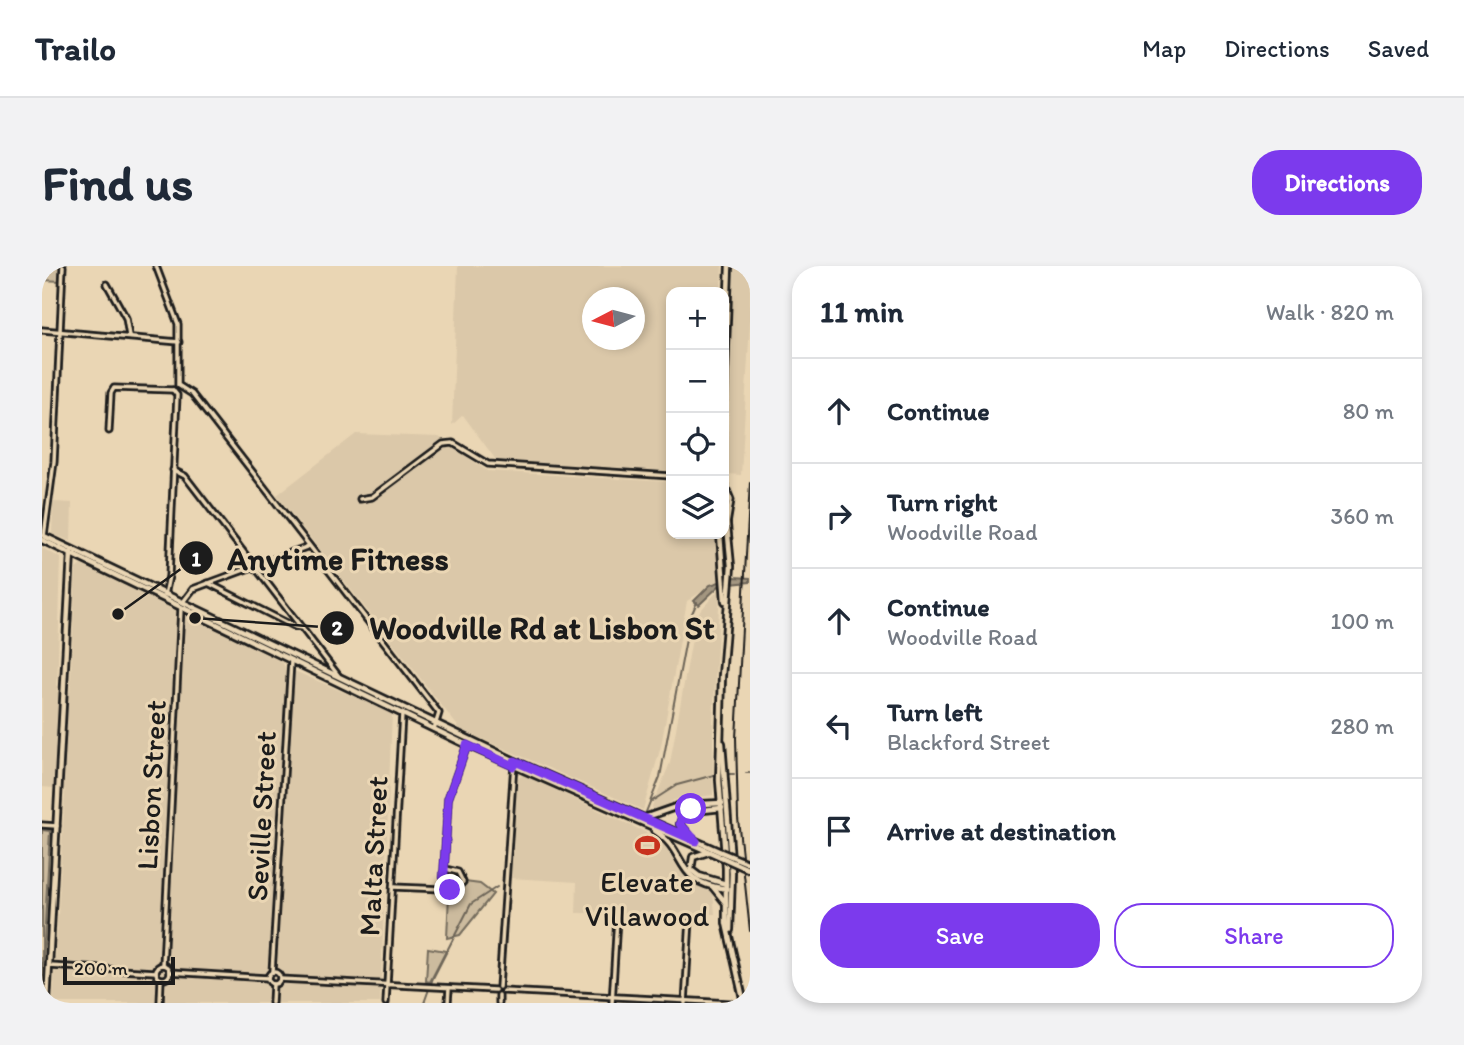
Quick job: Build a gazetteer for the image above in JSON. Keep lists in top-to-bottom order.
{
  "streets": {
    "street": ["Lisbon Street", "Seville Street", "Malta Street"]
  },
  "places": {
    "other": ["Anytime Fitness", "Woodville Rd at Lisbon St"],
    "sports": ["Elevate Villawood"]
  },
  "scale_bar": "200 m",
  "north": "left",
  "page": {
    "header": "Trailo",
    "nav": ["Map", "Directions", "Saved"],
    "buttons": [
      "Directions",
      ["Save", "Share"]
    ],
    "title": "Find us",
    "heading": ["11 min", "Walk · 820 m"],
    "map_buttons": ["+", "−"],
    "list": [
      ["Continue", "80 m"],
      ["Turn right", "Woodville Road", "360 m"],
      ["Continue", "Woodville Road", "100 m"],
      ["Turn left", "Blackford Street", "280 m"],
      "Arrive at destination"
    ],
    "scale": "200 m"
  }
}
